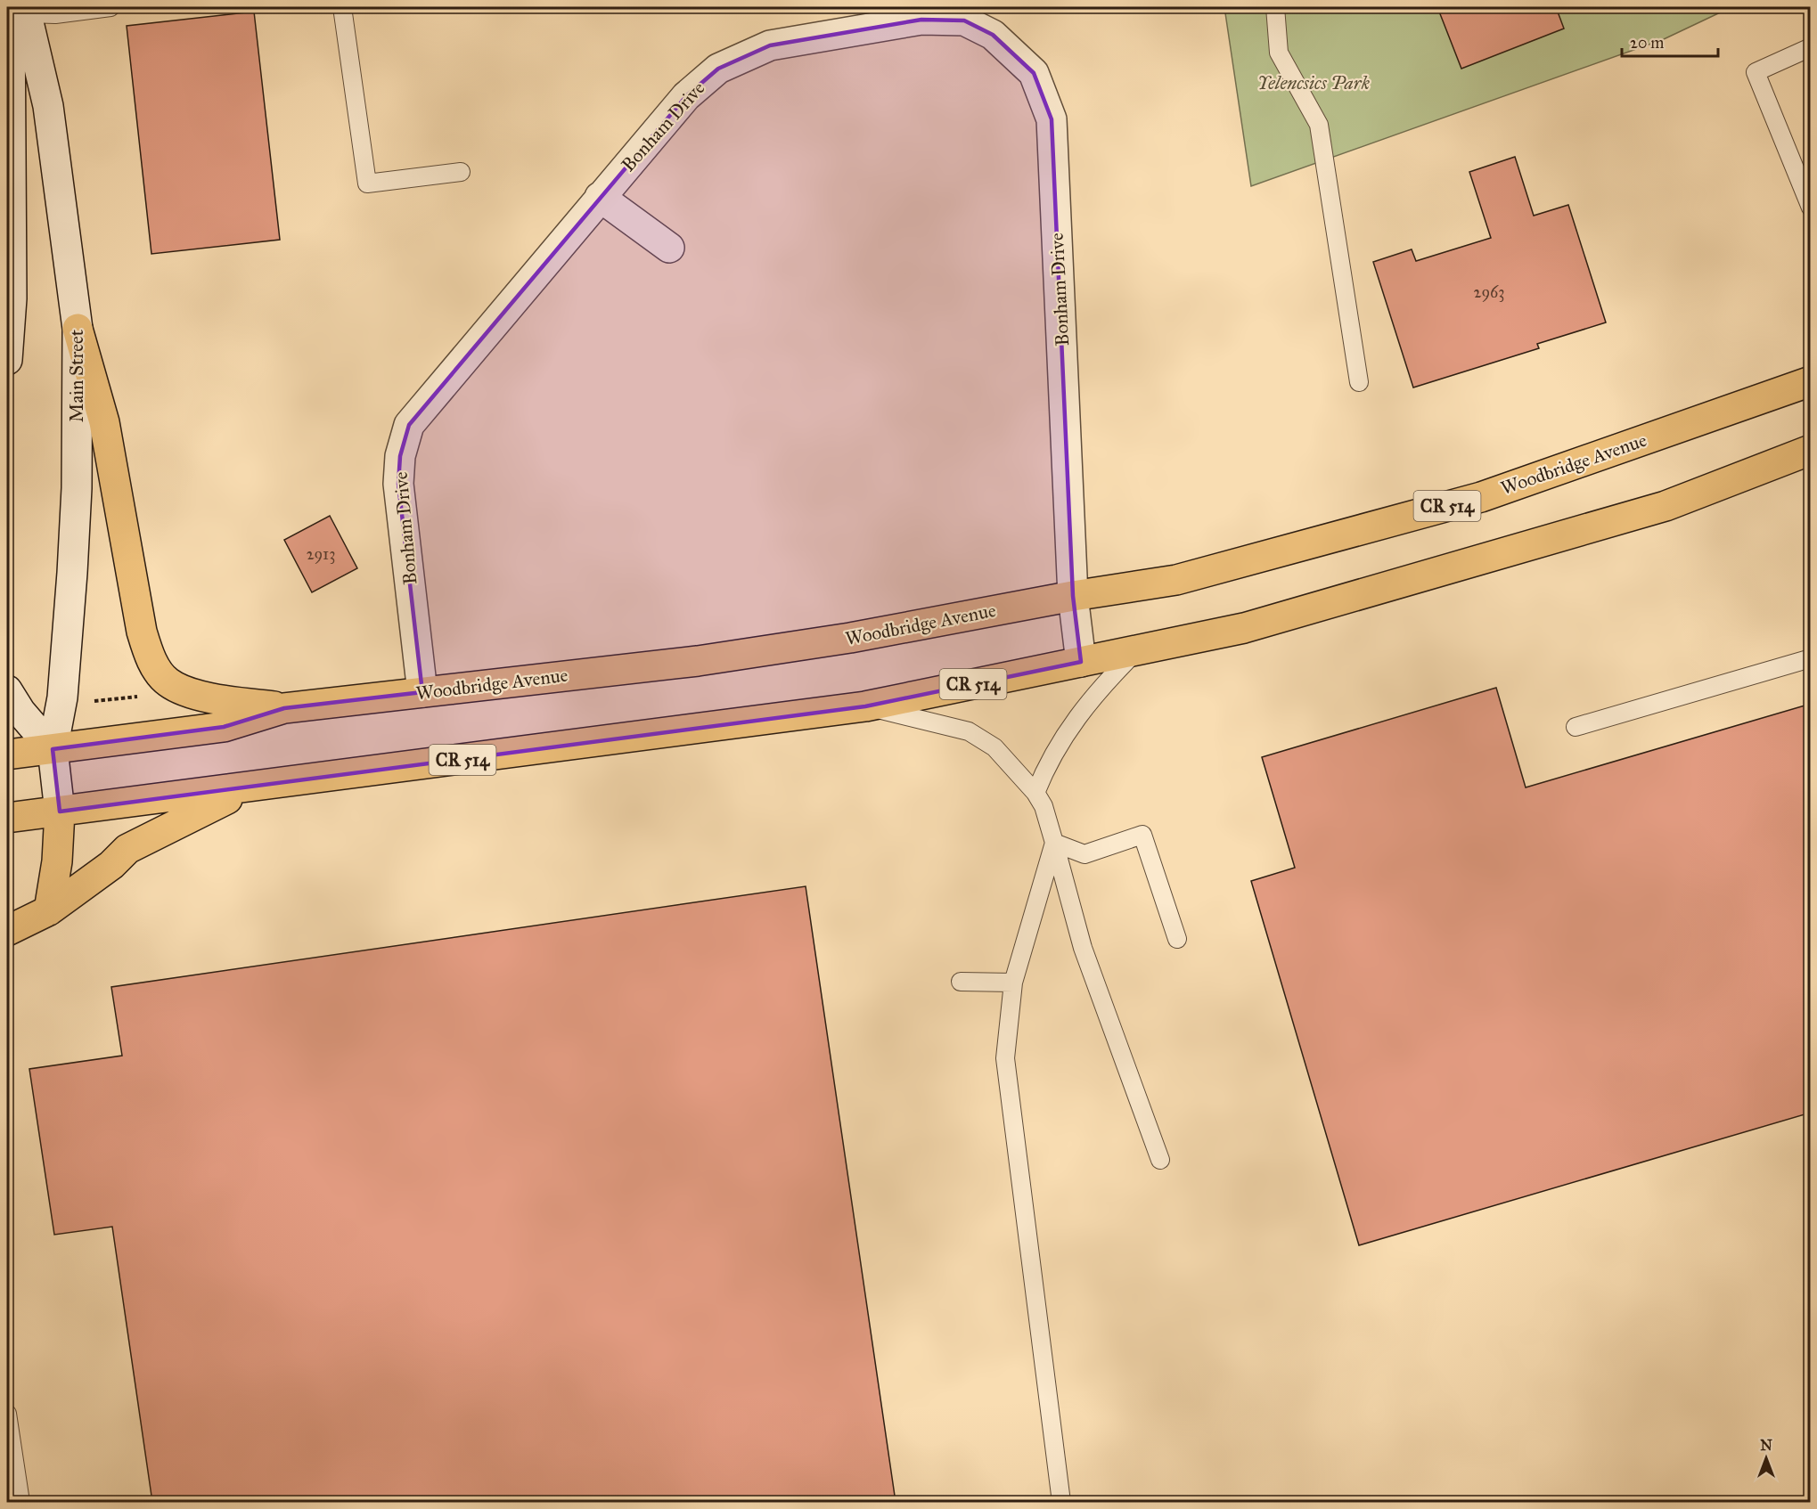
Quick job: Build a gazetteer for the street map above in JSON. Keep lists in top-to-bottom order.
{
  "streets": {
    "main road": ["Woodbridge Avenue", "CR 514"],
    "street": ["Bonham Drive", "Main Street"]
  },
  "crossings": [
    ["Bonham Drive", "Woodbridge Avenue"],
    ["Bonham Drive", "CR 514"],
    ["Main Street", "Woodbridge Avenue"],
    ["Main Street", "CR 514"]
  ],
  "parks": ["Yelencsics Park"],
  "house_numbers": ["2963", "2913"],
  "scale_bar": "20 m",
  "north": "top"
}
